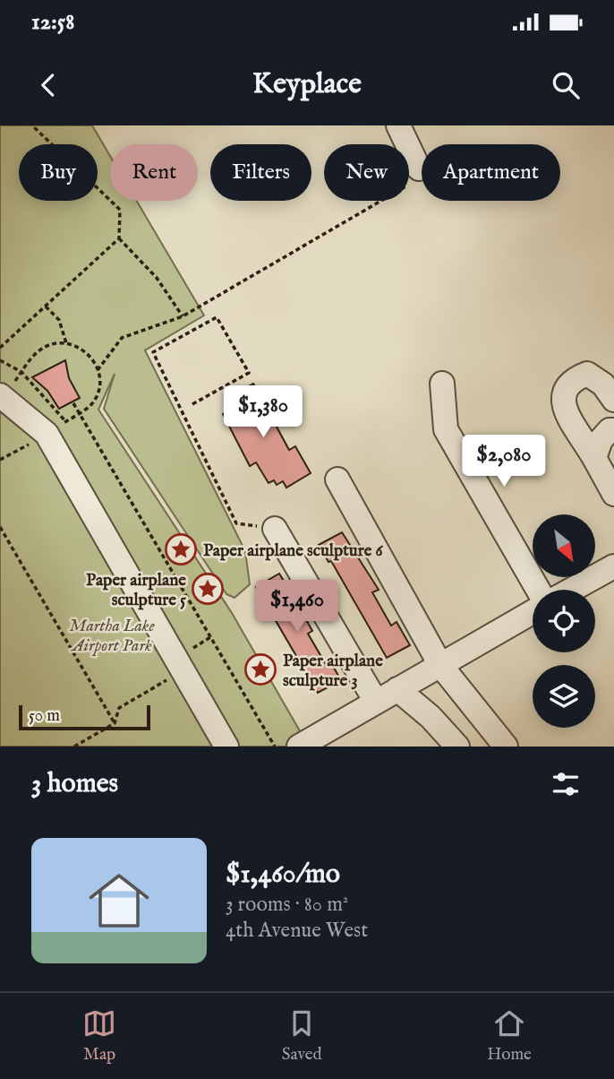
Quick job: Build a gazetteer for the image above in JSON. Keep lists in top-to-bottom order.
{
  "parks": ["Martha Lake Airport Park"],
  "places": {
    "place": ["Paper airplane sculpture 6", "Paper airplane sculpture 5", "Paper airplane sculpture 3"]
  },
  "scale_bar": "50 m",
  "north": "bottom right",
  "page": {
    "status": "12:58",
    "header": "Keyplace",
    "chip": [
      "Buy",
      "Rent",
      "Filters",
      "New",
      "Apartment"
    ],
    "price": ["$1,380", "$2,080", "$1,460"],
    "scale": "50 m",
    "heading": "3 homes",
    "list": [
      {
        "name": "$1,460/mo",
        "note": "3 rooms · 80 m² · 4th Avenue West"
      }
    ],
    "tabs": ["Map", "Saved", "Home"]
  }
}
